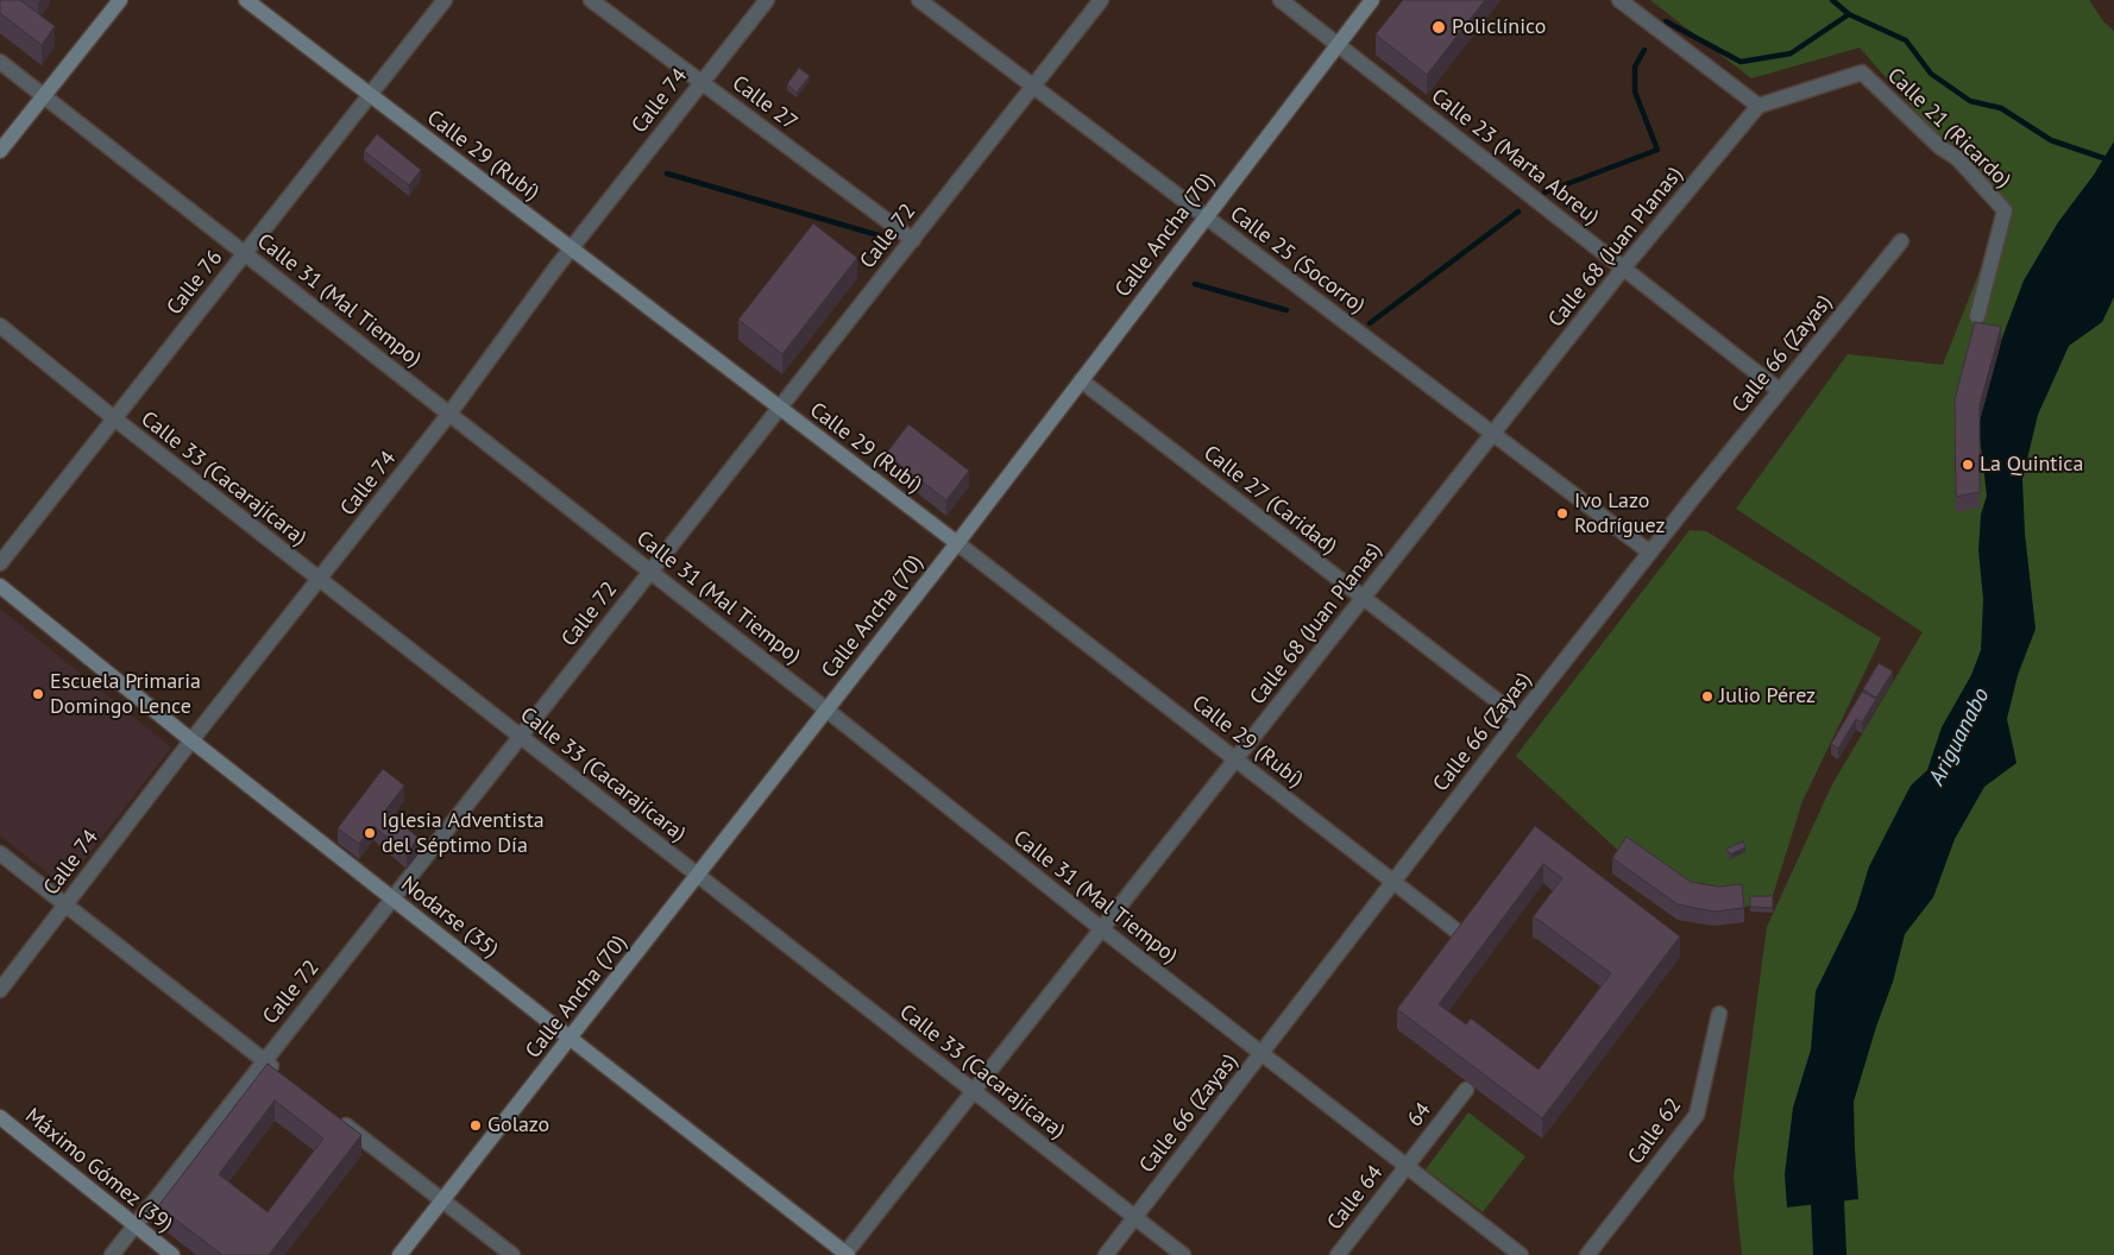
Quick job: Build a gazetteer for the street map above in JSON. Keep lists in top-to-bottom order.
{
  "streets": {
    "main road": [
      "Calle 29 (Rubí)",
      "Calle Ancha (70)",
      "Nodarse (35)",
      "Máximo Gómez (39)"
    ],
    "street": [
      "Calle 74",
      "Calle 27",
      "Calle 21 (Ricardo)",
      "Calle 23 (Marta Abreu)",
      "Calle 72",
      "Calle 68 (Juan Planas)",
      "Calle 25 (Socorro)",
      "Calle 76",
      "Calle 31 (Mal Tiempo)",
      "Calle 66 (Zayas)",
      "Calle 33 (Cacarajícara)",
      "Calle 27 (Caridad)",
      "64",
      "Calle 62",
      "Calle 64"
    ]
  },
  "crossings": [
    ["Calle 74", "Calle 27"],
    ["Calle 74", "Calle 29 (Rubí)"],
    ["Calle 74", "Calle 31 (Mal Tiempo)"],
    ["Calle 74", "Calle 33 (Cacarajícara)"],
    ["Calle 74", "Nodarse (35)"],
    ["Calle 27", "Calle 72"],
    ["Calle 21 (Ricardo)", "Calle 68 (Juan Planas)"],
    ["Calle 29 (Rubí)", "Calle Ancha (70)"],
    ["Calle 29 (Rubí)", "Calle 72"],
    ["Calle 29 (Rubí)", "Calle 68 (Juan Planas)"],
    ["Calle 29 (Rubí)", "Calle 76"],
    ["Calle 29 (Rubí)", "Calle 66 (Zayas)"],
    ["Calle 23 (Marta Abreu)", "Calle Ancha (70)"],
    ["Calle 23 (Marta Abreu)", "Calle 68 (Juan Planas)"],
    ["Calle 23 (Marta Abreu)", "Calle 66 (Zayas)"],
    ["Calle Ancha (70)", "Calle 25 (Socorro)"],
    ["Calle Ancha (70)", "Calle 31 (Mal Tiempo)"],
    ["Calle Ancha (70)", "Calle 33 (Cacarajícara)"],
    ["Calle Ancha (70)", "Calle 27 (Caridad)"],
    ["Calle Ancha (70)", "Nodarse (35)"],
    ["Calle 72", "Calle 25 (Socorro)"],
    ["Calle 72", "Calle 31 (Mal Tiempo)"],
    ["Calle 72", "Calle 33 (Cacarajícara)"],
    ["Calle 72", "Nodarse (35)"],
    ["Calle 72", "Máximo Gómez (39)"],
    ["Calle 68 (Juan Planas)", "Calle 25 (Socorro)"],
    ["Calle 68 (Juan Planas)", "Calle 31 (Mal Tiempo)"],
    ["Calle 68 (Juan Planas)", "Calle 33 (Cacarajícara)"],
    ["Calle 68 (Juan Planas)", "Calle 27 (Caridad)"],
    ["Calle 68 (Juan Planas)", "Nodarse (35)"],
    ["Calle 25 (Socorro)", "Calle 66 (Zayas)"],
    ["Calle 76", "Calle 31 (Mal Tiempo)"],
    ["Calle 76", "Calle 33 (Cacarajícara)"],
    ["Calle 31 (Mal Tiempo)", "Calle 66 (Zayas)"],
    ["Calle 31 (Mal Tiempo)", "64"],
    ["Calle 31 (Mal Tiempo)", "Calle 64"],
    ["Calle 66 (Zayas)", "Calle 33 (Cacarajícara)"],
    ["Calle 66 (Zayas)", "Calle 27 (Caridad)"],
    ["64", "Calle 64"]
  ],
  "water": ["Ariguanabo"],
  "places": [
    "Policlínico",
    "La Quintica",
    "Ivo Lazo Rodríguez",
    "Escuela Primaria Domingo Lence",
    "Julio Pérez",
    "Iglesia Adventista del Séptimo Día",
    "Golazo"
  ]
}
